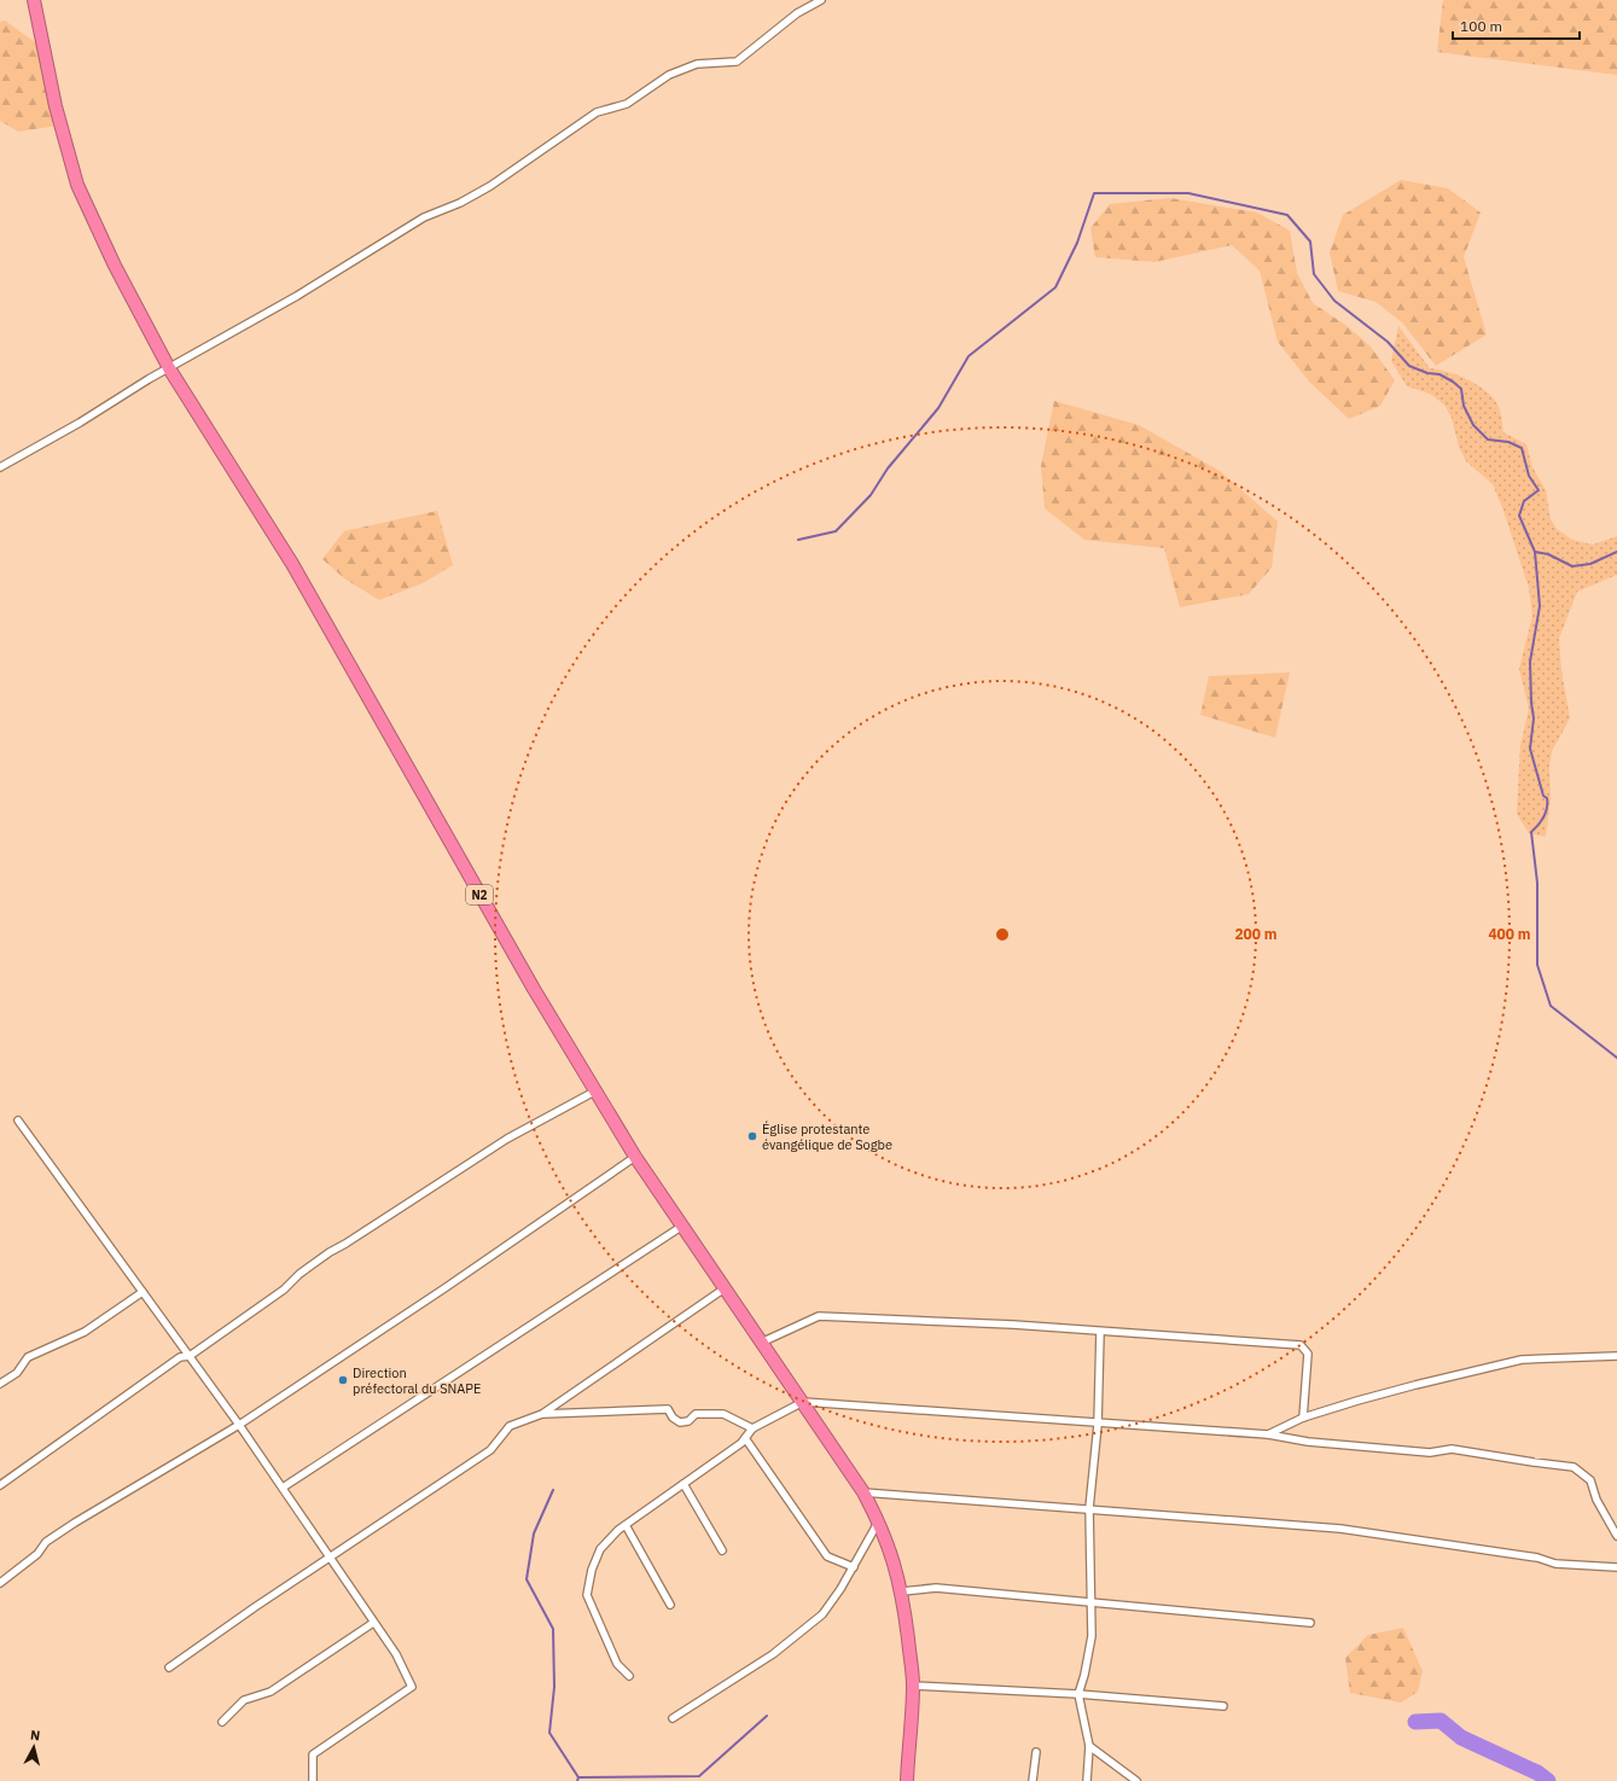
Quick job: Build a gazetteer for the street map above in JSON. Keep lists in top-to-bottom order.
{
  "streets": {
    "highway": ["N2"]
  },
  "places": ["Église protestante évangélique de Sogbe", "Direction préfectoral du SNAPE"],
  "scale_bar": "100 m",
  "north": "top",
  "rings": ["200 m", "400 m"]
}
